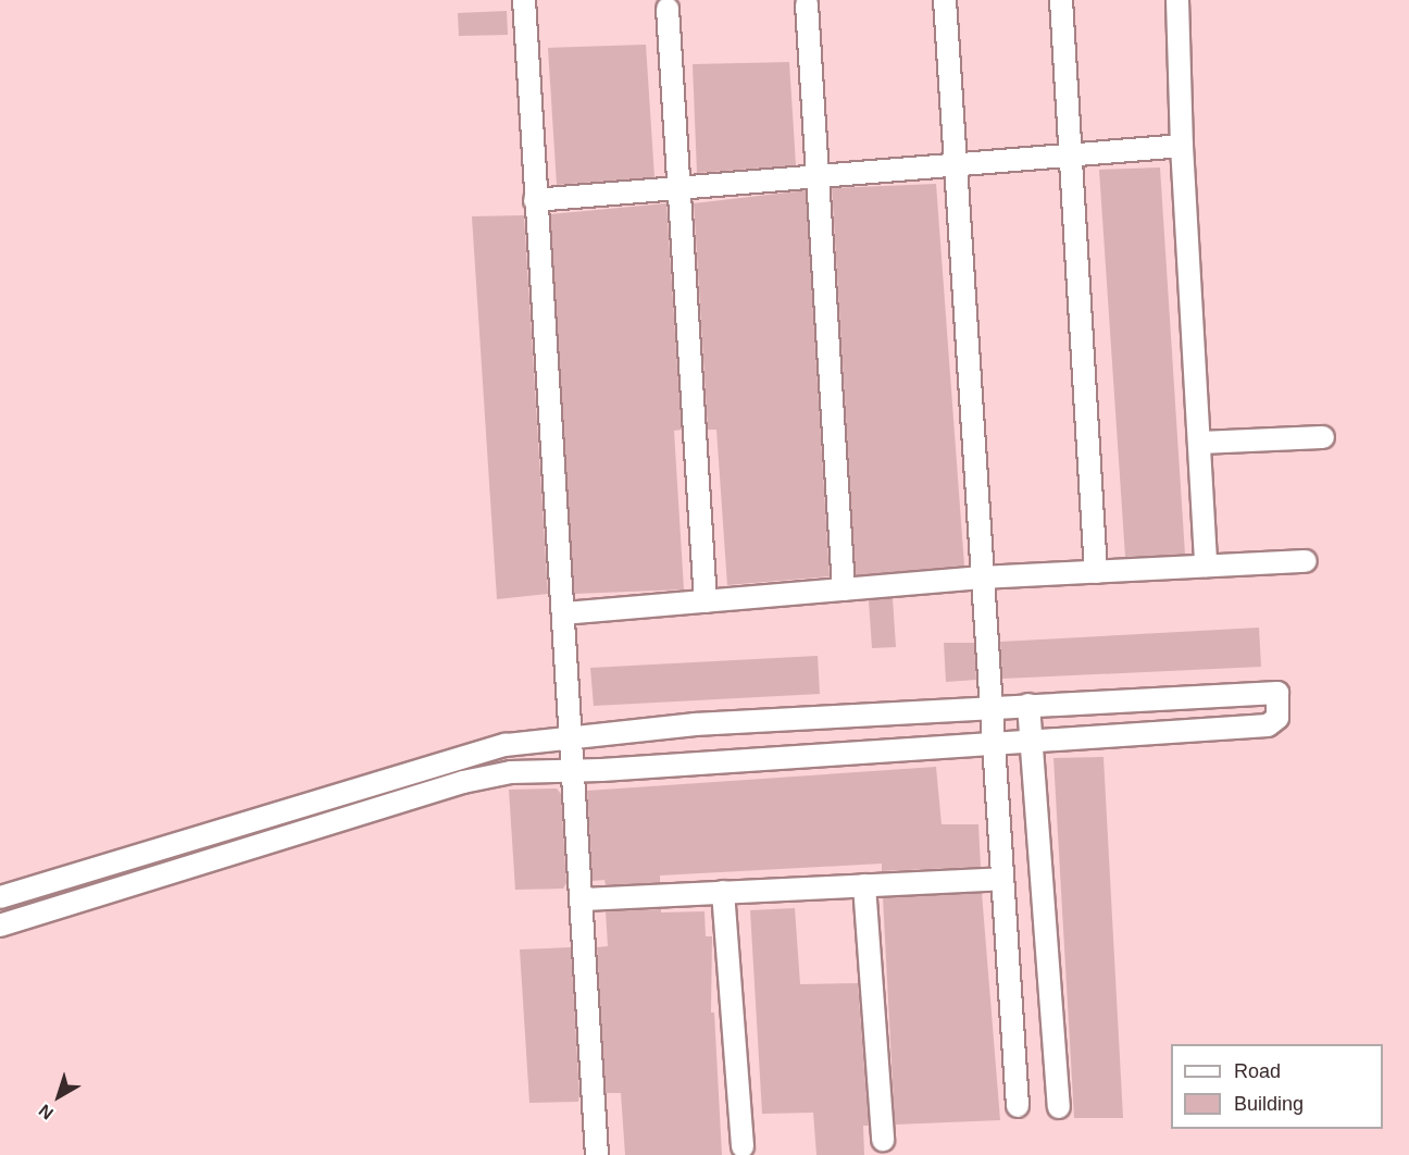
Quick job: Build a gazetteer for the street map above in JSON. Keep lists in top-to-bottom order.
{
  "legend": ["Road", "Building"],
  "north": "bottom left"
}
